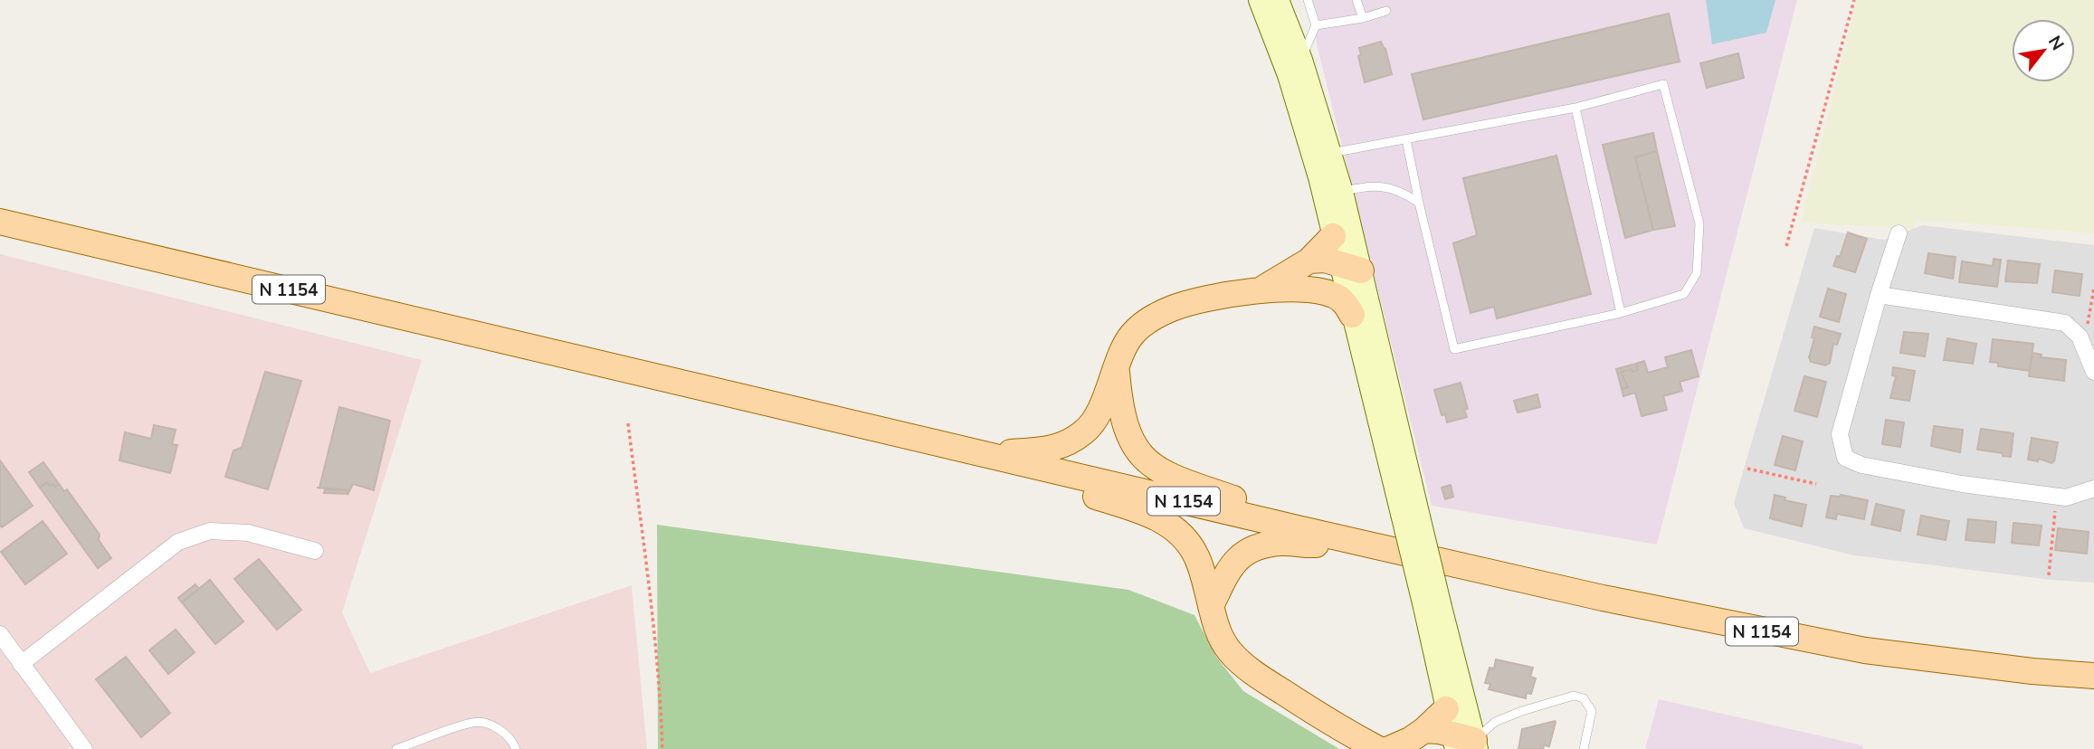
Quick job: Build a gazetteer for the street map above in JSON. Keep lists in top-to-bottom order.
{
  "streets": {
    "main road": ["N 1154"]
  },
  "north": "top right"
}
